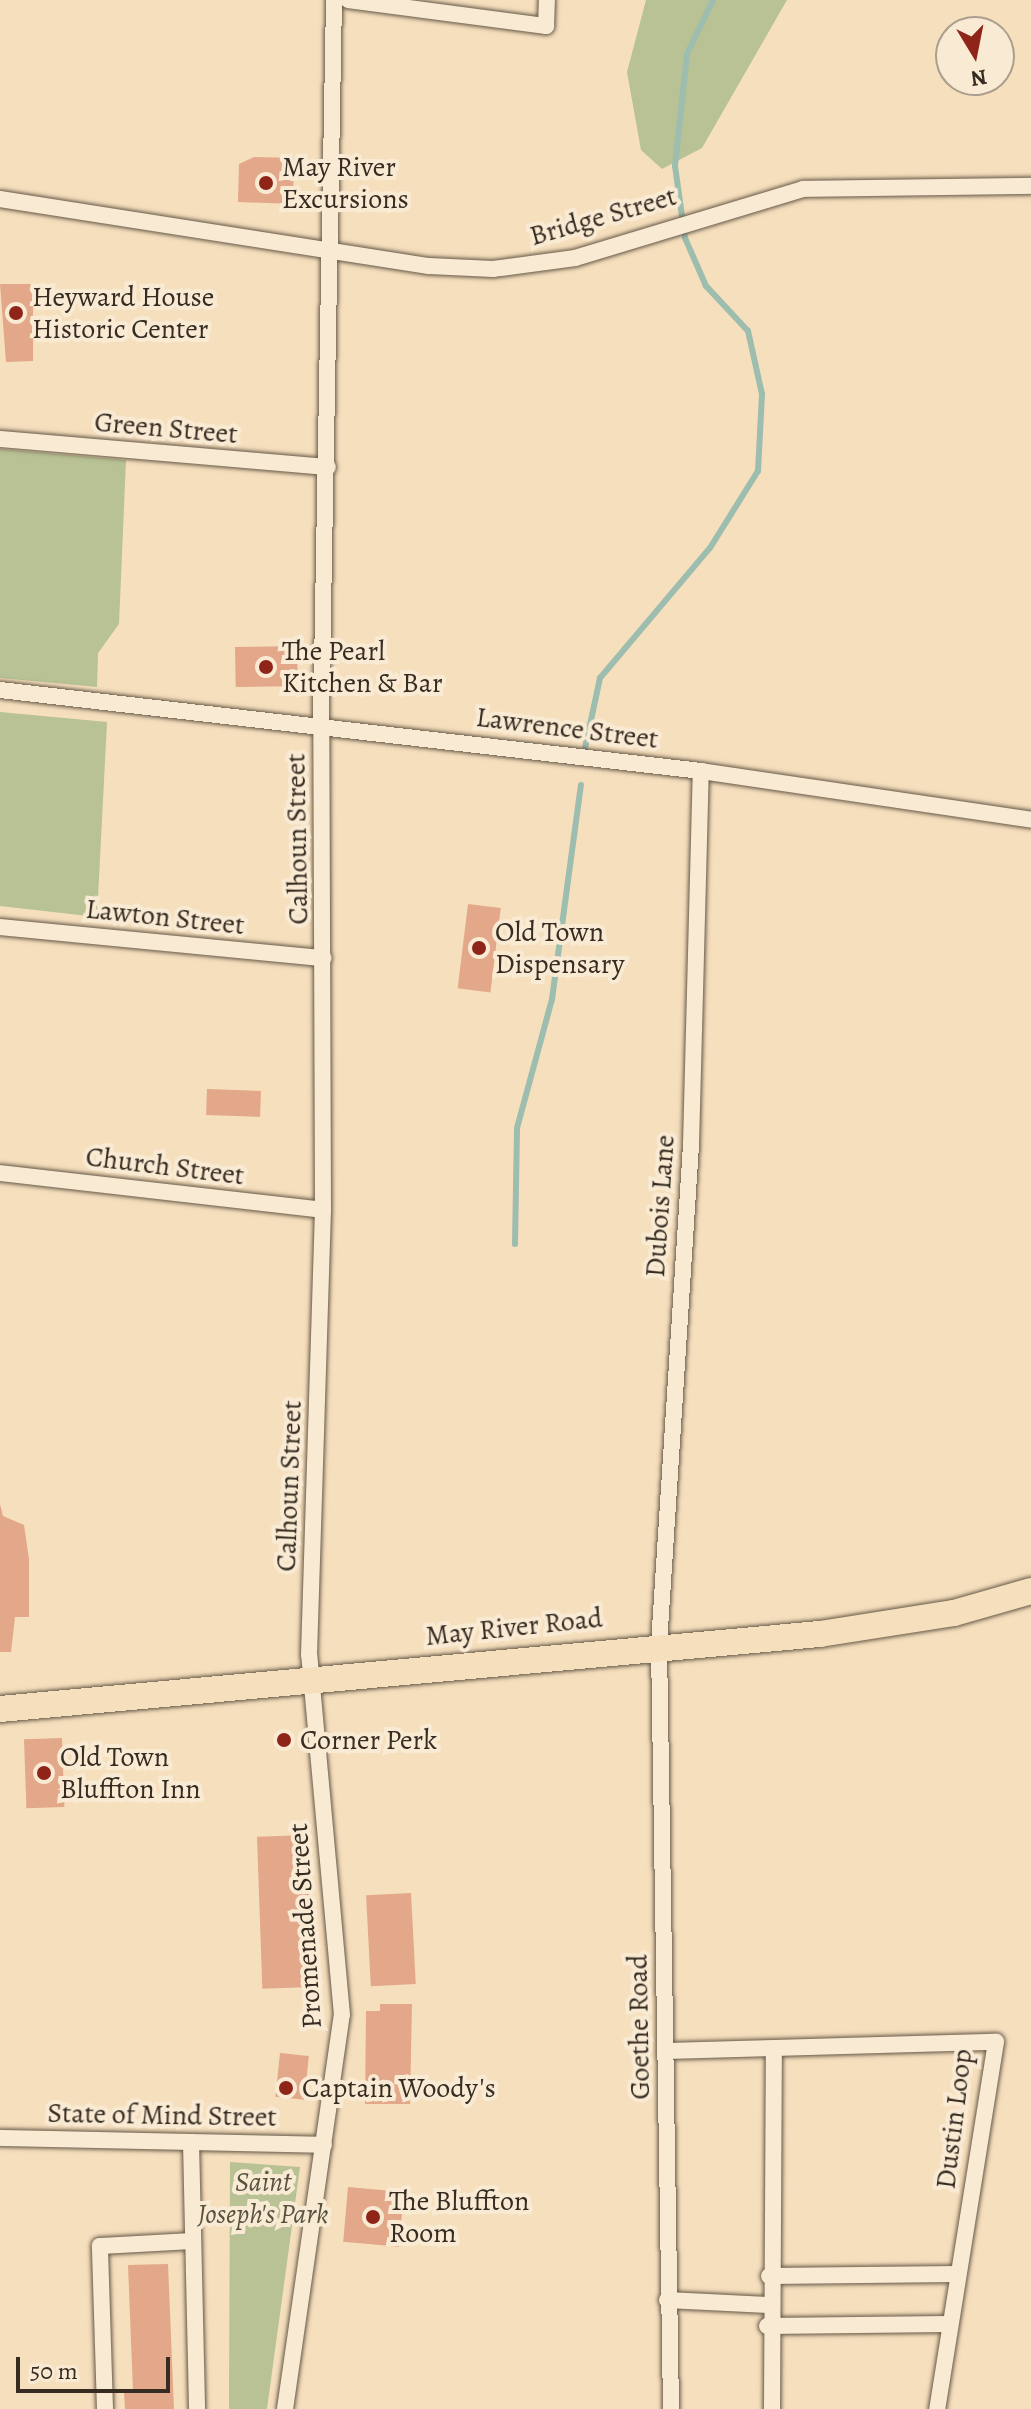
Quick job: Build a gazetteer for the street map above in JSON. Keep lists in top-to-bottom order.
{
  "streets": {
    "main road": ["May River Road"],
    "street": [
      "Bridge Street",
      "Green Street",
      "Lawrence Street",
      "Calhoun Street",
      "Lawton Street",
      "Church Street",
      "Dubois Lane",
      "Promenade Street",
      "Goethe Road",
      "State of Mind Street",
      "Dustin Loop"
    ]
  },
  "crossings": [
    ["Bridge Street", "Calhoun Street"],
    ["Green Street", "Calhoun Street"],
    ["Lawrence Street", "Calhoun Street"],
    ["Lawrence Street", "Dubois Lane"],
    ["Calhoun Street", "Lawton Street"],
    ["Calhoun Street", "Church Street"],
    ["Calhoun Street", "May River Road"],
    ["Calhoun Street", "Promenade Street"],
    ["Dubois Lane", "May River Road"],
    ["Dubois Lane", "Goethe Road"],
    ["May River Road", "Promenade Street"],
    ["May River Road", "Goethe Road"],
    ["Promenade Street", "State of Mind Street"],
    ["Goethe Road", "Dustin Loop"]
  ],
  "parks": ["Saint Joseph's Park"],
  "places": [
    "May River Excursions",
    "Heyward House Historic Center",
    "The Pearl Kitchen & Bar",
    "Old Town Dispensary",
    "Corner Perk",
    "Old Town Bluffton Inn",
    "Captain Woody's",
    "The Bluffton Room"
  ],
  "scale_bar": "50 m",
  "north": "bottom"
}
